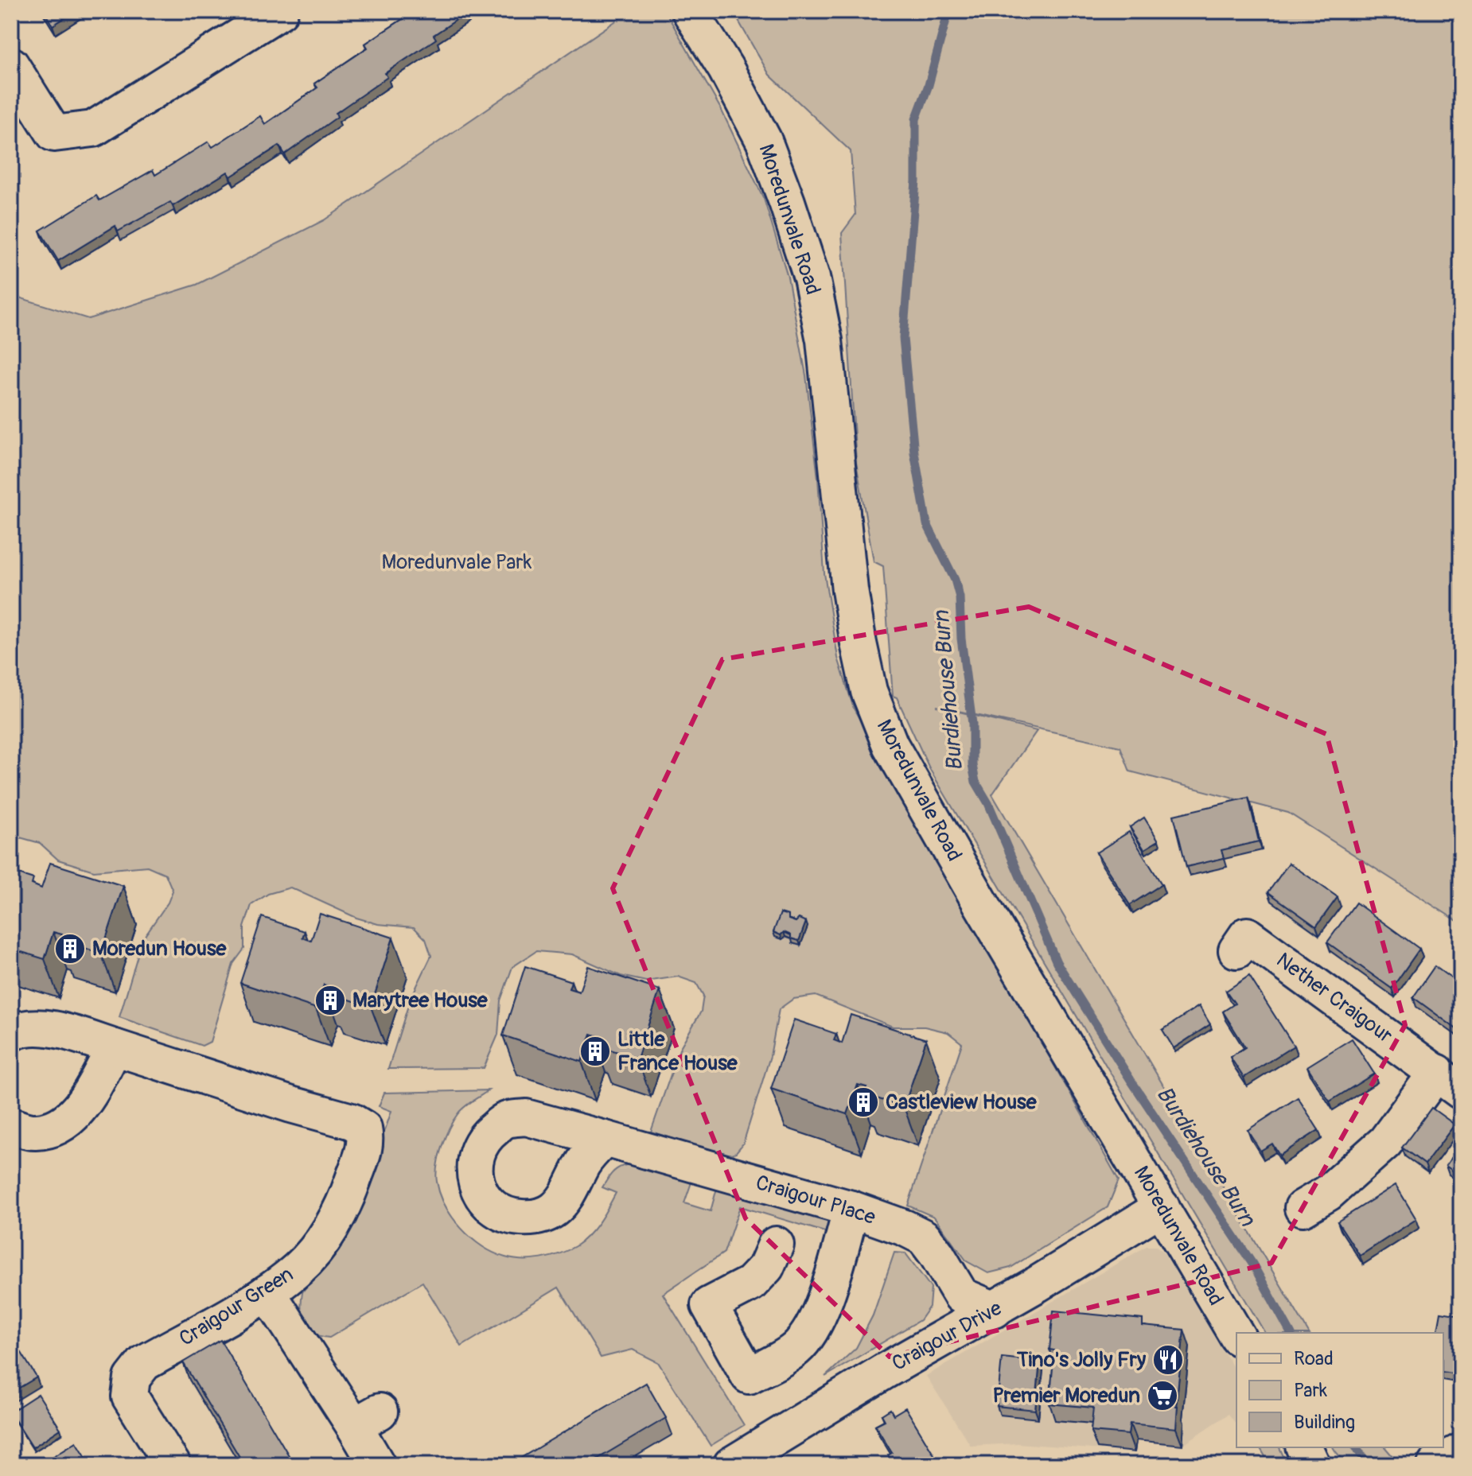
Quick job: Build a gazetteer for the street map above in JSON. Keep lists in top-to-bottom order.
{
  "streets": {
    "street": [
      "Moredunvale Road",
      "Nether Craigour",
      "Craigour Place",
      "Craigour Green",
      "Craigour Drive"
    ]
  },
  "crossings": [
    ["Moredunvale Road", "Craigour Drive"],
    ["Craigour Place", "Craigour Drive"]
  ],
  "water": ["Burdiehouse Burn"],
  "parks": ["Moredunvale Park"],
  "places": {
    "building": [
      "Moredun House",
      "Marytree House",
      "Little France House",
      "Castleview House"
    ],
    "restaurant": ["Tino's Jolly Fry"],
    "supermarket": ["Premier Moredun"]
  },
  "legend": ["Road", "Park", "Building"]
}
